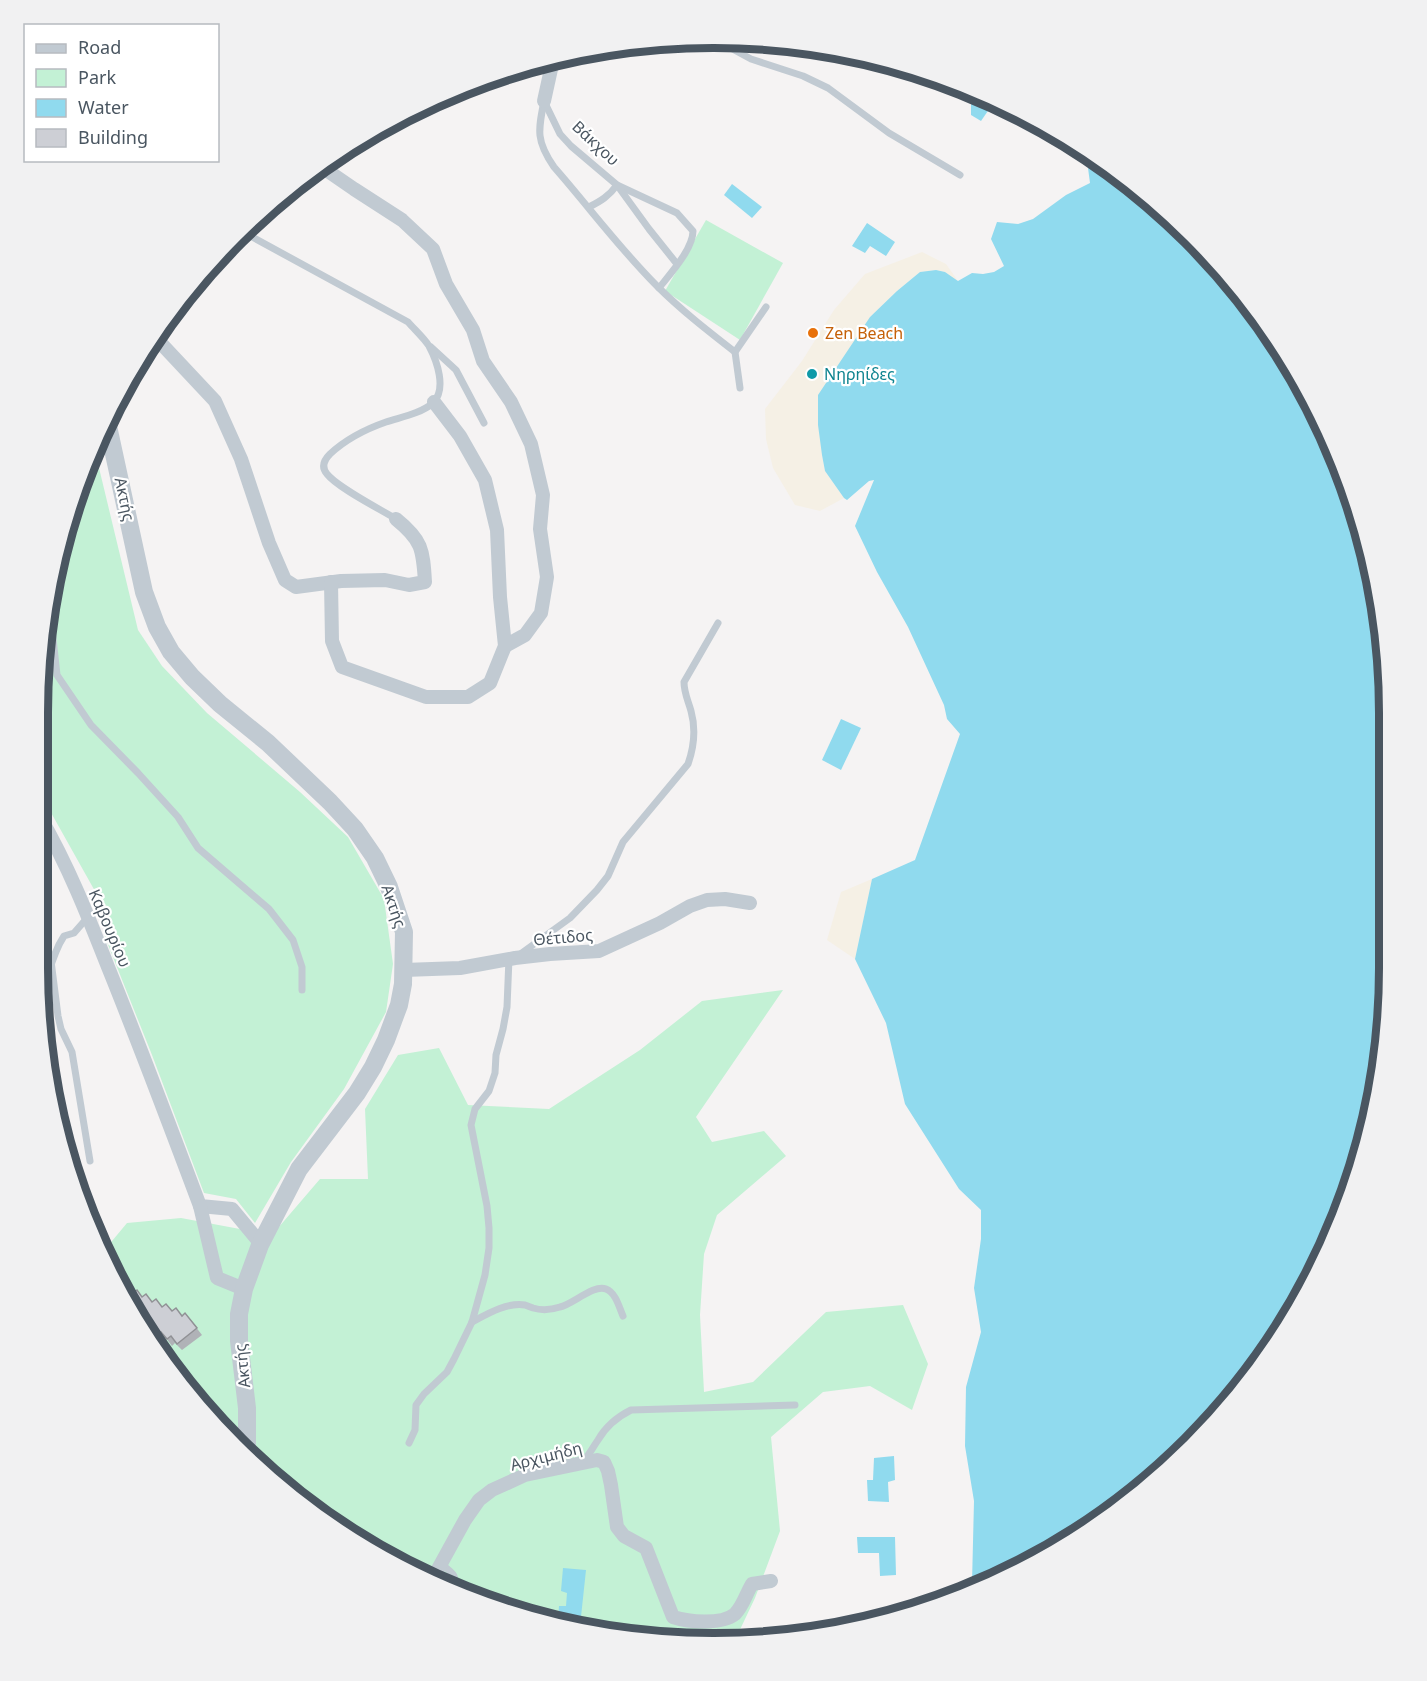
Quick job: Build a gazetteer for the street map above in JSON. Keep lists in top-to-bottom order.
{
  "streets": {
    "street": [
      "Ακτής",
      "Καβουρίου",
      "Θέτιδος",
      "Αρχιμήδη"
    ],
    "lane": ["Βάκχου"]
  },
  "crossings": [
    ["Ακτής", "Καβουρίου"],
    ["Ακτής", "Θέτιδος"]
  ],
  "places": ["Zen Beach", "Νηρηίδες"],
  "legend": [
    "Road",
    "Park",
    "Water",
    "Building"
  ]
}
